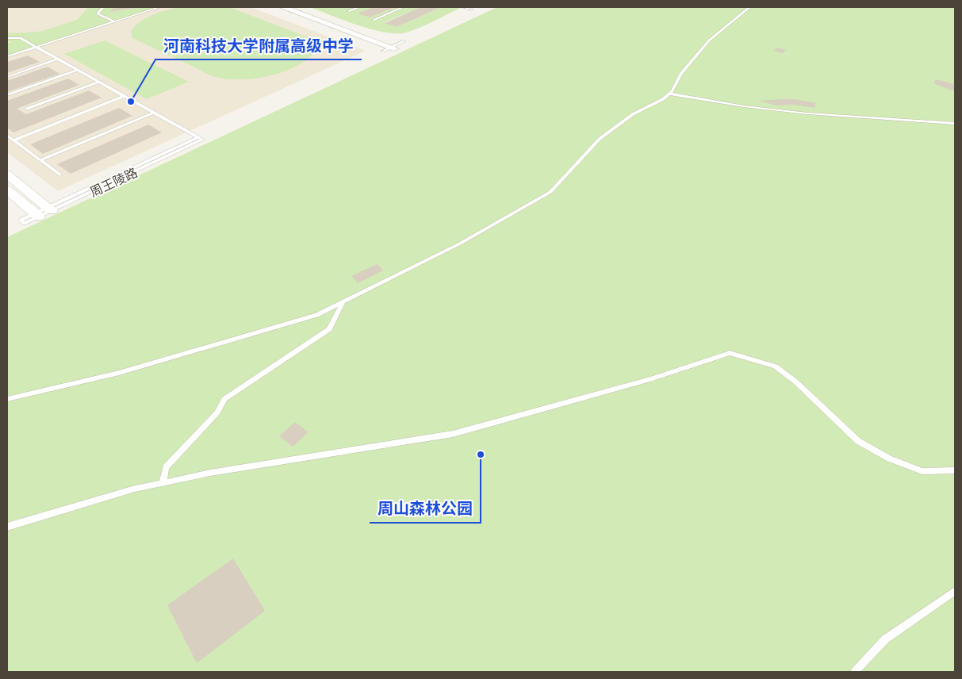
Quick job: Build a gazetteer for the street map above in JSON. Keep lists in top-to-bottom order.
{
  "streets": {
    "lane": ["周王陵路"]
  },
  "places": ["河南科技大学附属高级中学", "周山森林公园"]
}
